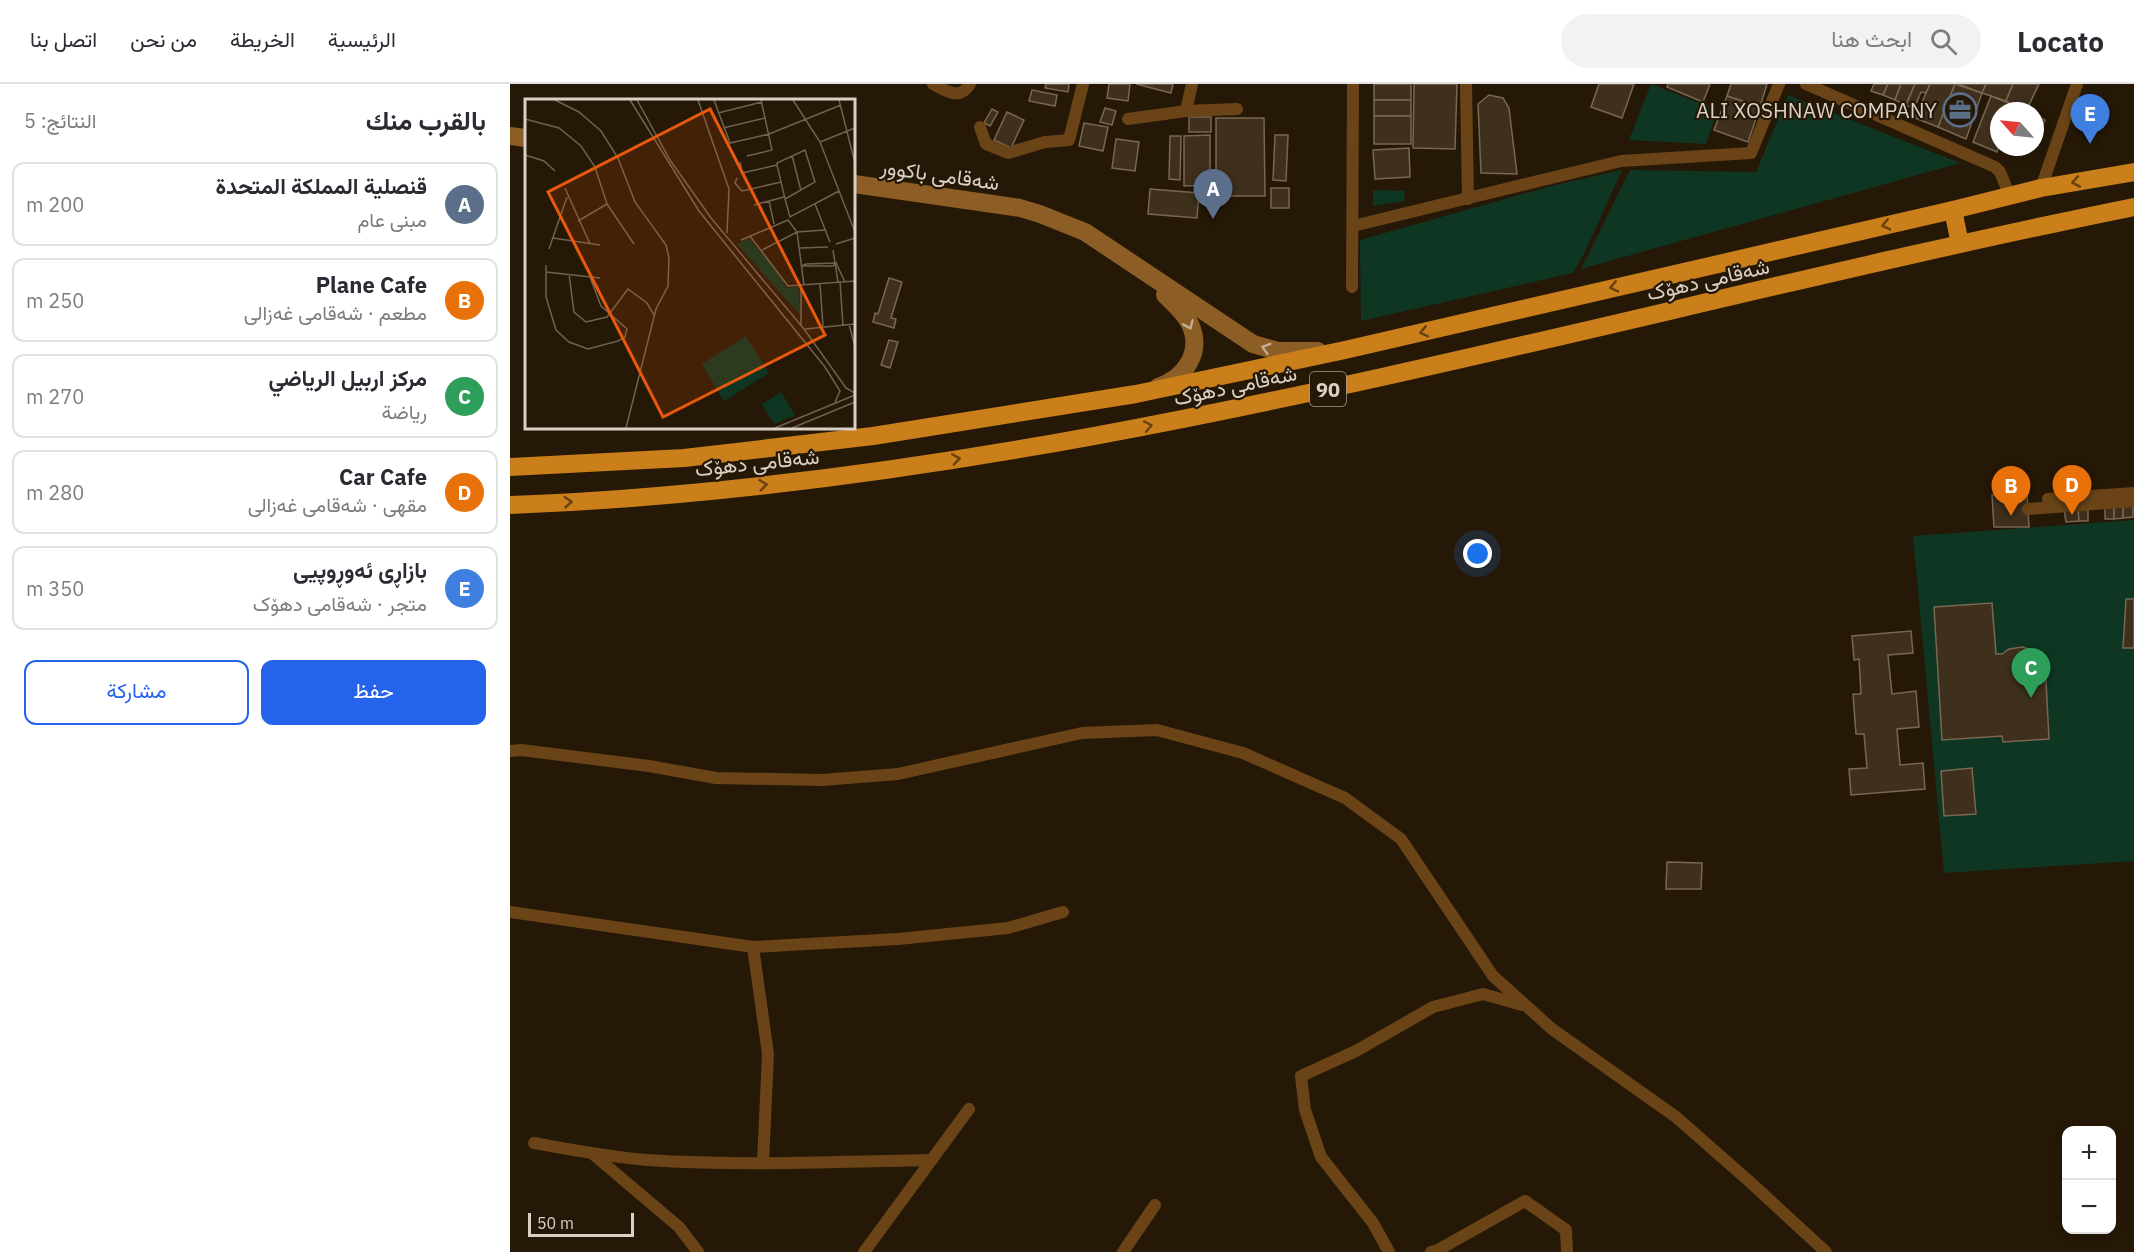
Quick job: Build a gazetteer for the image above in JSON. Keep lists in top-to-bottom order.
{
  "streets": {
    "highway": ["شەقامی دهۆک", "90"],
    "street": ["شەقامی باکوور"]
  },
  "places": {
    "office": ["ALI XOSHNAW COMPANY"]
  },
  "scale_bar": "50 m",
  "north": "top left",
  "page": {
    "header": "Locato",
    "search": "ابحث هنا",
    "nav": [
      "الرئيسية",
      "الخريطة",
      "من نحن",
      "اتصل بنا"
    ],
    "heading": ["بالقرب منك", "النتائج: 5"],
    "pins": [
      "E",
      "A",
      "D",
      "B",
      "C"
    ],
    "list": [
      {
        "mark": "A",
        "name": "قنصلية المملكة المتحدة",
        "note": "مبنى عام",
        "value": "200 m"
      },
      {
        "mark": "B",
        "name": "Plane Cafe",
        "note": "مطعم · شەقامی غەزالی",
        "value": "250 m"
      },
      {
        "mark": "C",
        "name": "مركز اربيل الرياضي",
        "note": "رياضة",
        "value": "270 m"
      },
      {
        "mark": "D",
        "name": "Car Cafe",
        "note": "مقهى · شەقامی غەزالی",
        "value": "280 m"
      },
      {
        "mark": "E",
        "name": "بازاڕی ئەوڕوپیی",
        "note": "متجر · شەقامی دهۆک",
        "value": "350 m"
      }
    ],
    "buttons": ["حفظ", "مشاركة"],
    "map_buttons": ["+", "−"],
    "scale": "50 m"
  }
}
